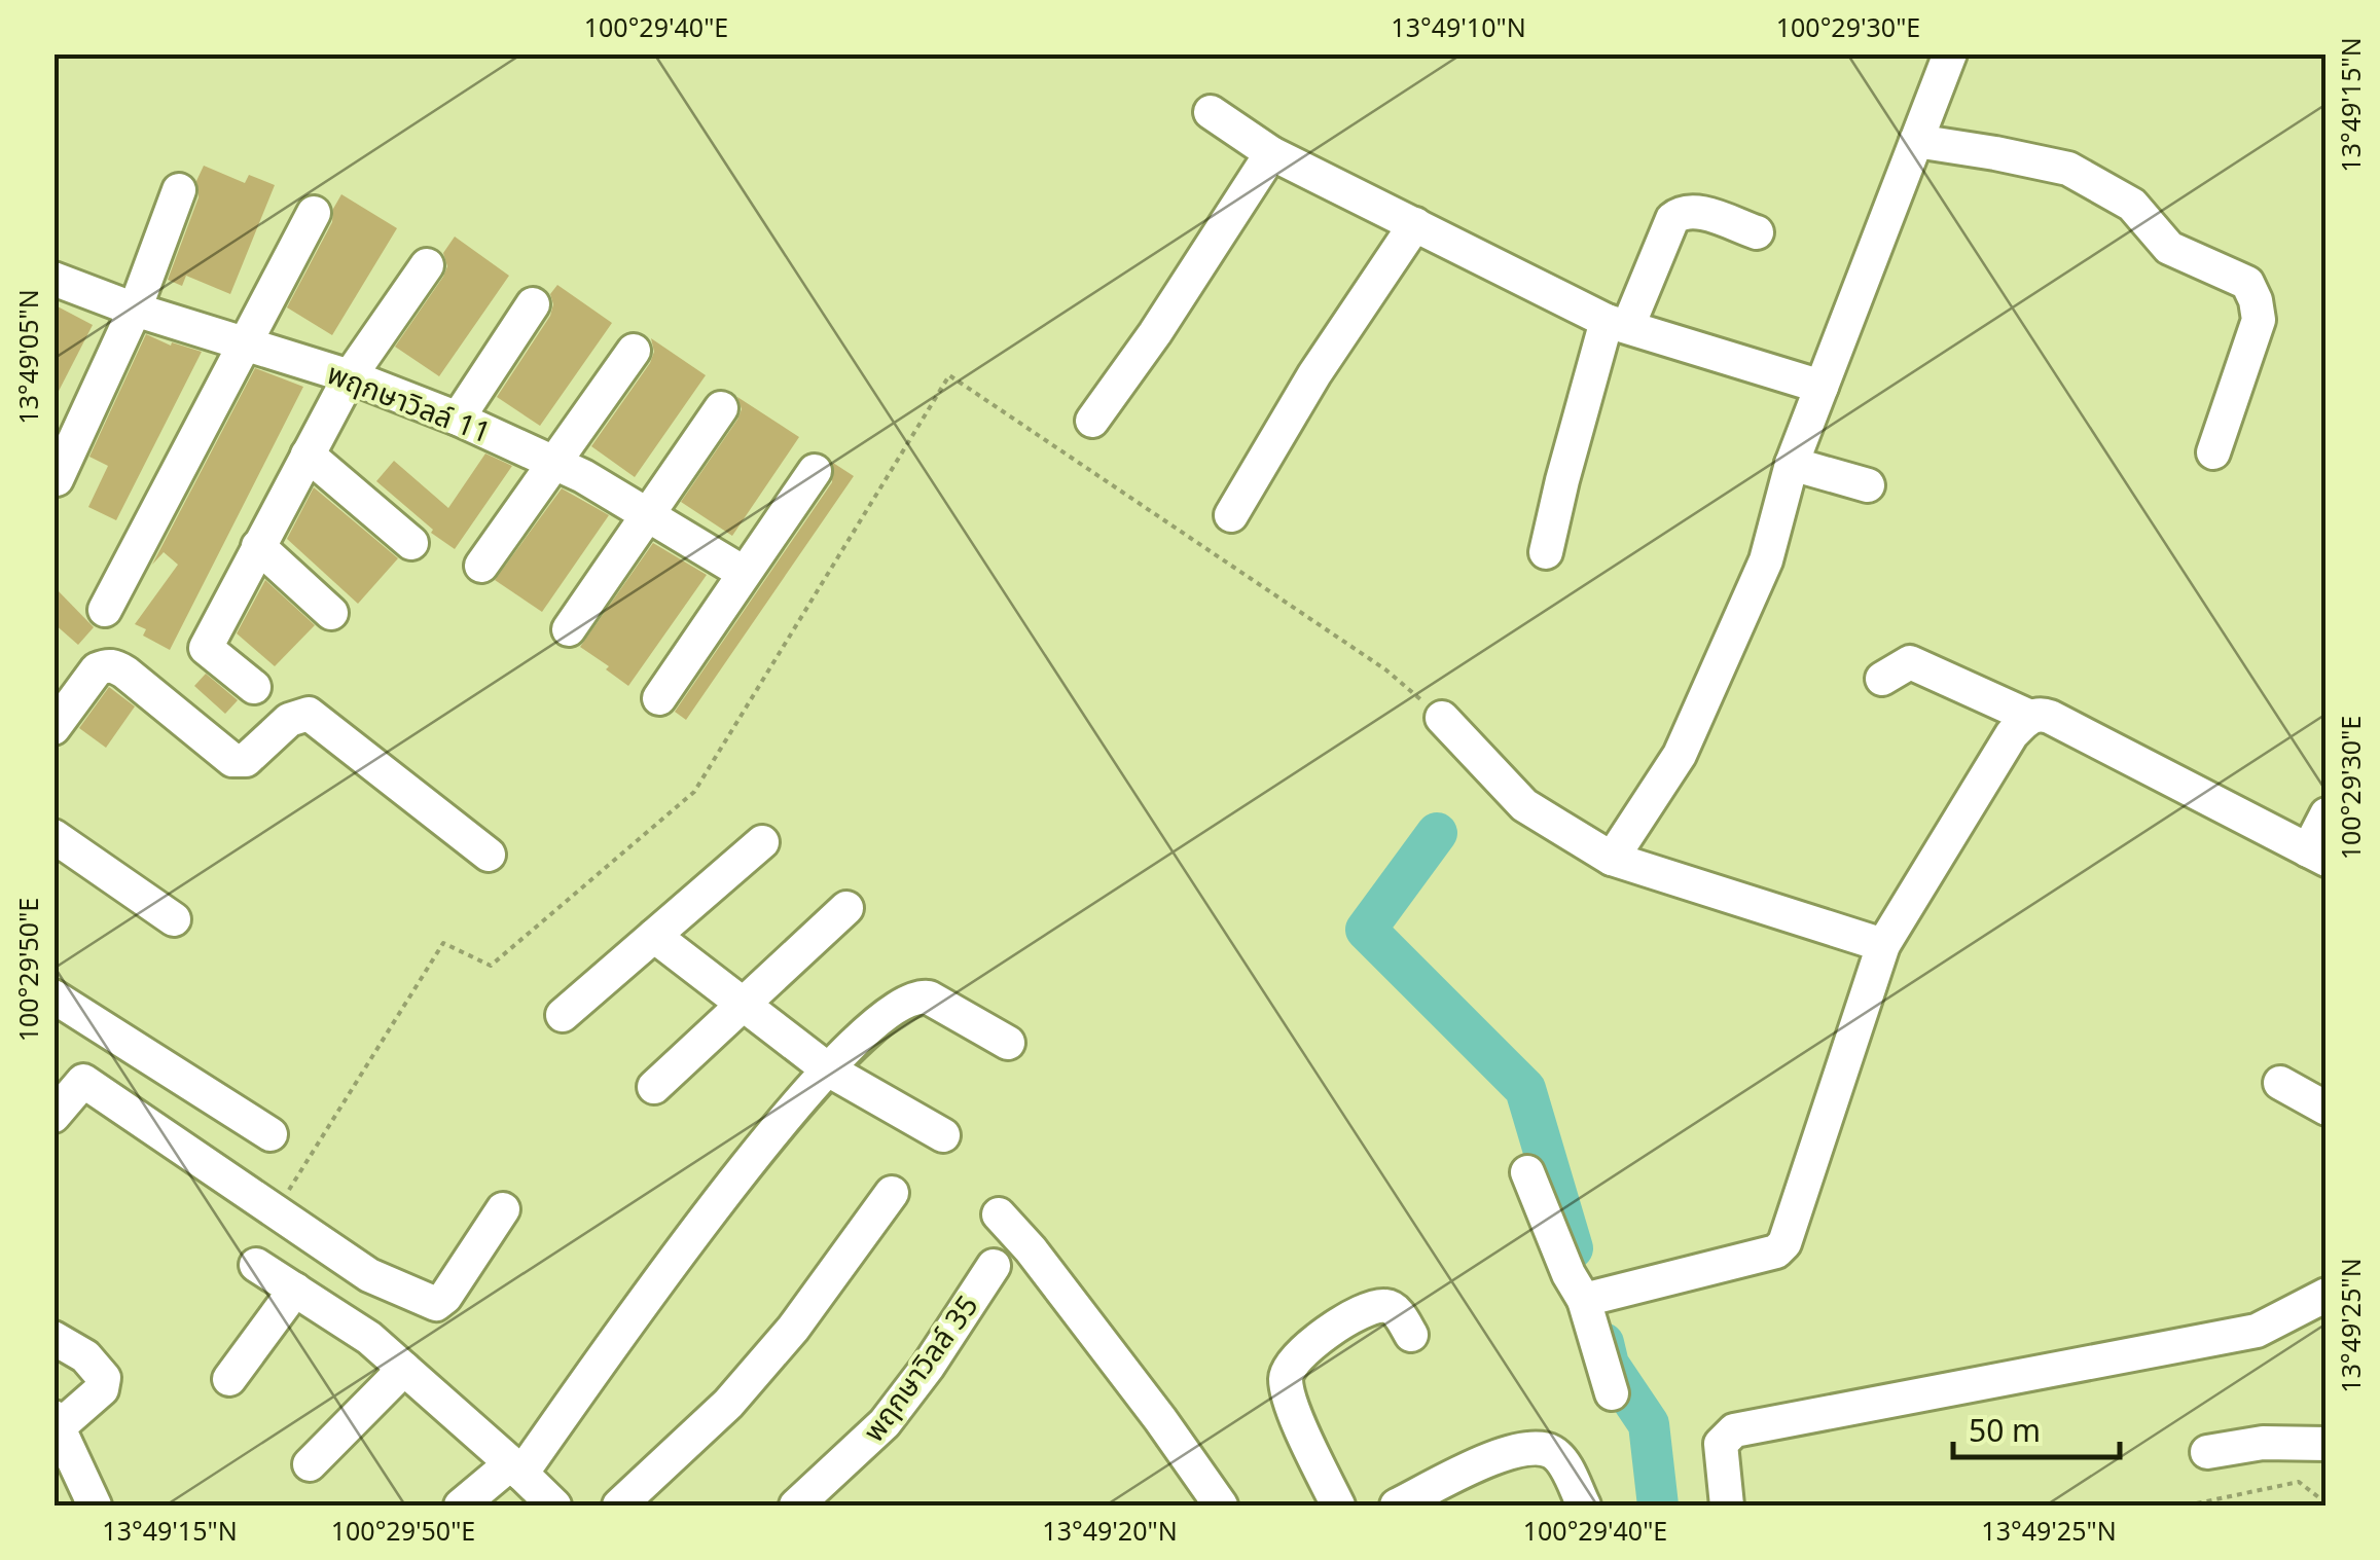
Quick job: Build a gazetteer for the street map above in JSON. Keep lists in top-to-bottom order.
{
  "streets": {
    "street": ["พฤกษาวิลล์ 11", "พฤกษาวิลล์ 35"]
  },
  "scale_bar": "50 m",
  "coordinates": [
    "100°29'40\"E",
    "13°49'10\"N",
    "100°29'30\"E",
    "13°49'15\"N",
    "13°49'05\"N",
    "100°29'50\"E",
    "13°49'25\"N",
    "13°49'20\"N"
  ]
}
